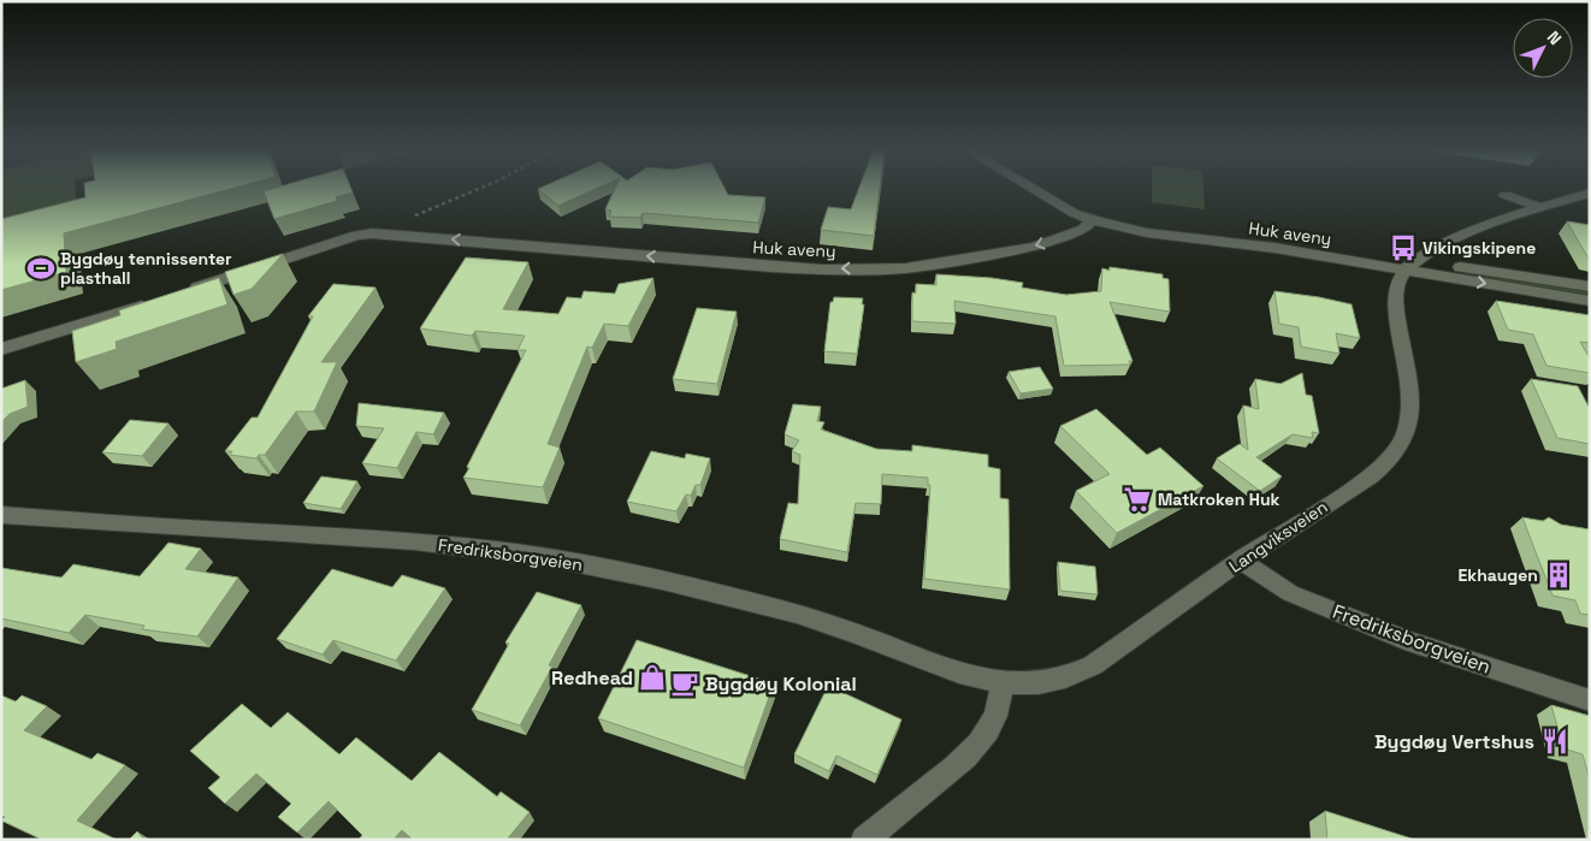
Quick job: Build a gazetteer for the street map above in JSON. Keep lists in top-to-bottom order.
{
  "streets": {
    "street": ["Huk aveny", "Langviksveien", "Fredriksborgveien"]
  },
  "crossings": [
    ["Huk aveny", "Langviksveien"],
    ["Langviksveien", "Fredriksborgveien"]
  ],
  "places": {
    "bus stop": ["Vikingskipene"],
    "sports": ["Bygdøy tennissenter plasthall"],
    "supermarket": ["Matkroken Huk"],
    "building": ["Ekhaugen"],
    "shop": ["Redhead"],
    "cafe": ["Bygdøy Kolonial"],
    "restaurant": ["Bygdøy Vertshus"]
  },
  "north": "top right"
}
